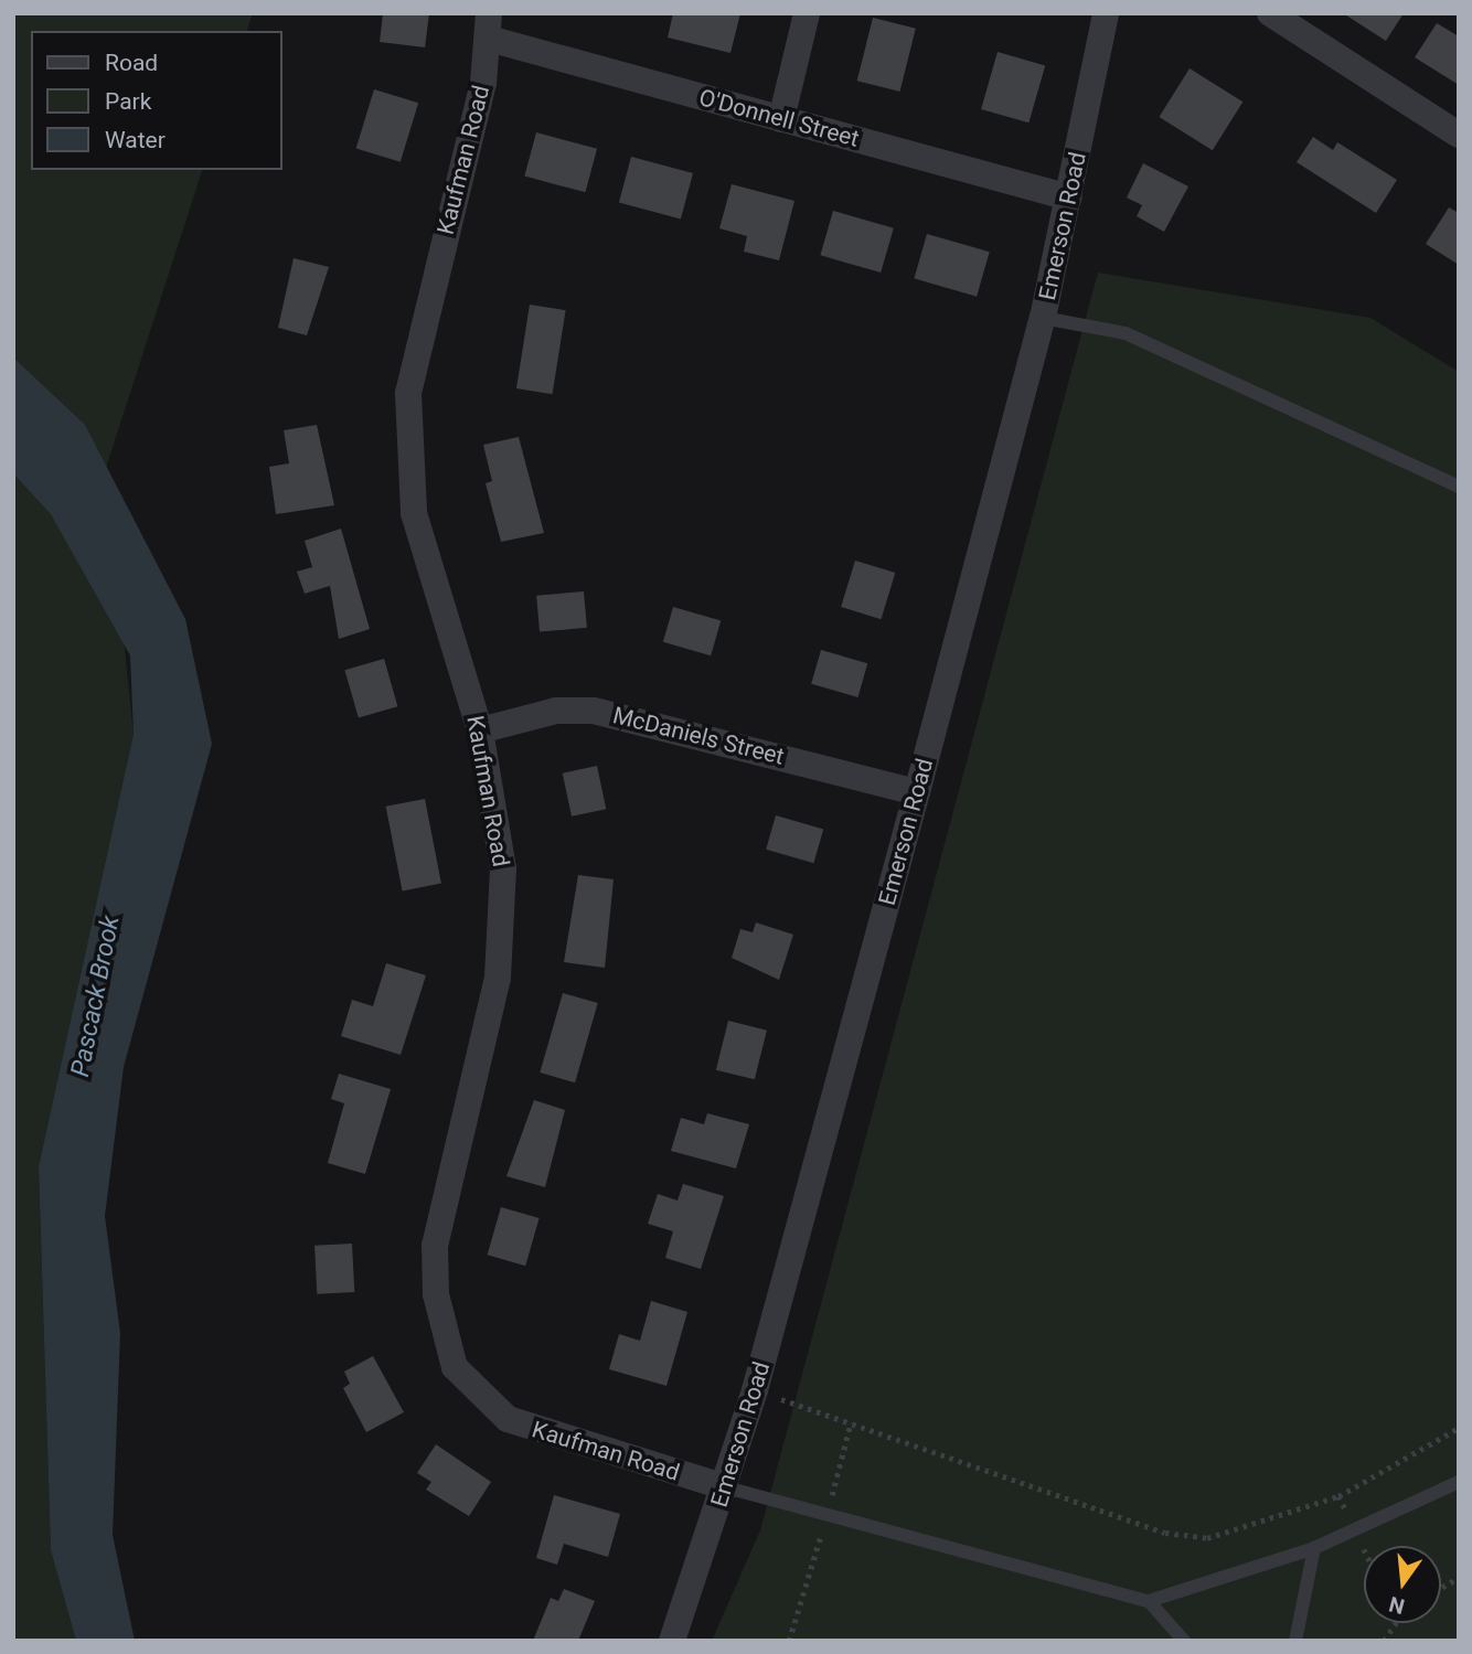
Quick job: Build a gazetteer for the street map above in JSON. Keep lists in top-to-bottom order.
{
  "streets": {
    "street": [
      "O'Donnell Street",
      "Kaufman Road",
      "Emerson Road",
      "McDaniels Street"
    ]
  },
  "crossings": [
    ["O'Donnell Street", "Kaufman Road"],
    ["O'Donnell Street", "Emerson Road"],
    ["Kaufman Road", "Emerson Road"],
    ["Kaufman Road", "McDaniels Street"],
    ["Emerson Road", "McDaniels Street"]
  ],
  "water": ["Pascack Brook"],
  "legend": ["Road", "Park", "Water"],
  "north": "bottom"
}
